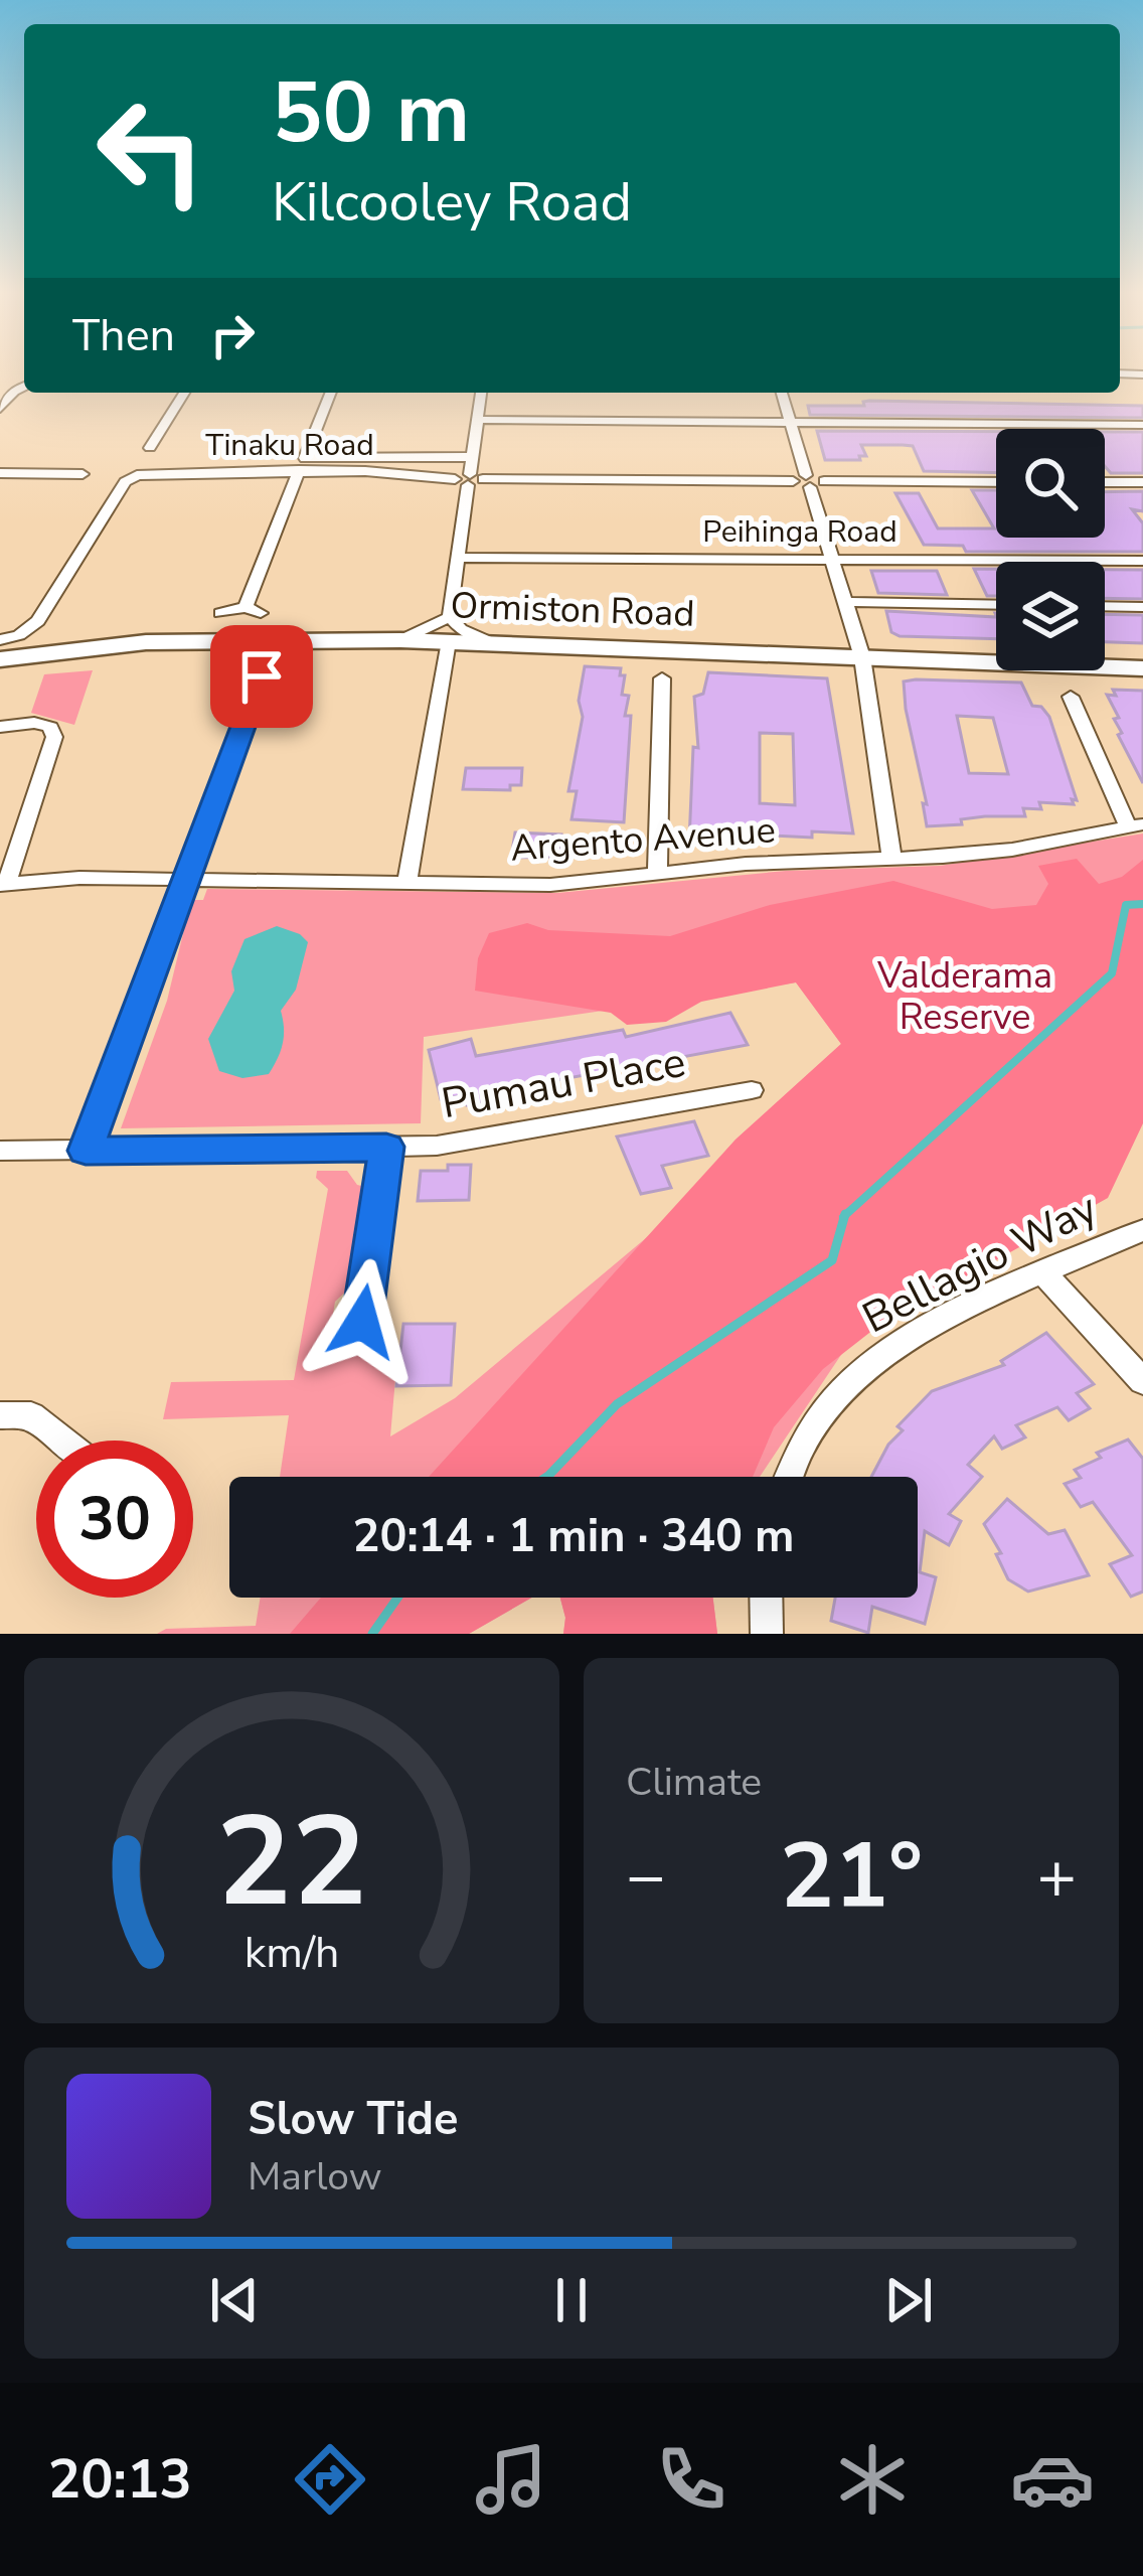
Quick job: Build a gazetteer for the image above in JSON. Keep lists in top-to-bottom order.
{
  "streets": {
    "main road": ["Ormiston Road"],
    "street": [
      "Tinaku Road",
      "Peihinga Road",
      "Argento Avenue",
      "Pumau Place",
      "Bellagio Way"
    ]
  },
  "crossings": [
    ["Tinaku Road", "Ormiston Road"]
  ],
  "parks": ["Valderama Reserve"],
  "page": {
    "turn": ["50 m", "Kilcooley Road"],
    "then": "Then",
    "limit": "30",
    "trip": "20:14 · 1 min · 340 m",
    "tile": "Climate",
    "heat": ["−", "21°", "+"],
    "song": ["Slow Tide", "Marlow"],
    "tabs": "20:13",
    "gauge": ["22", "km/h"]
  }
}
